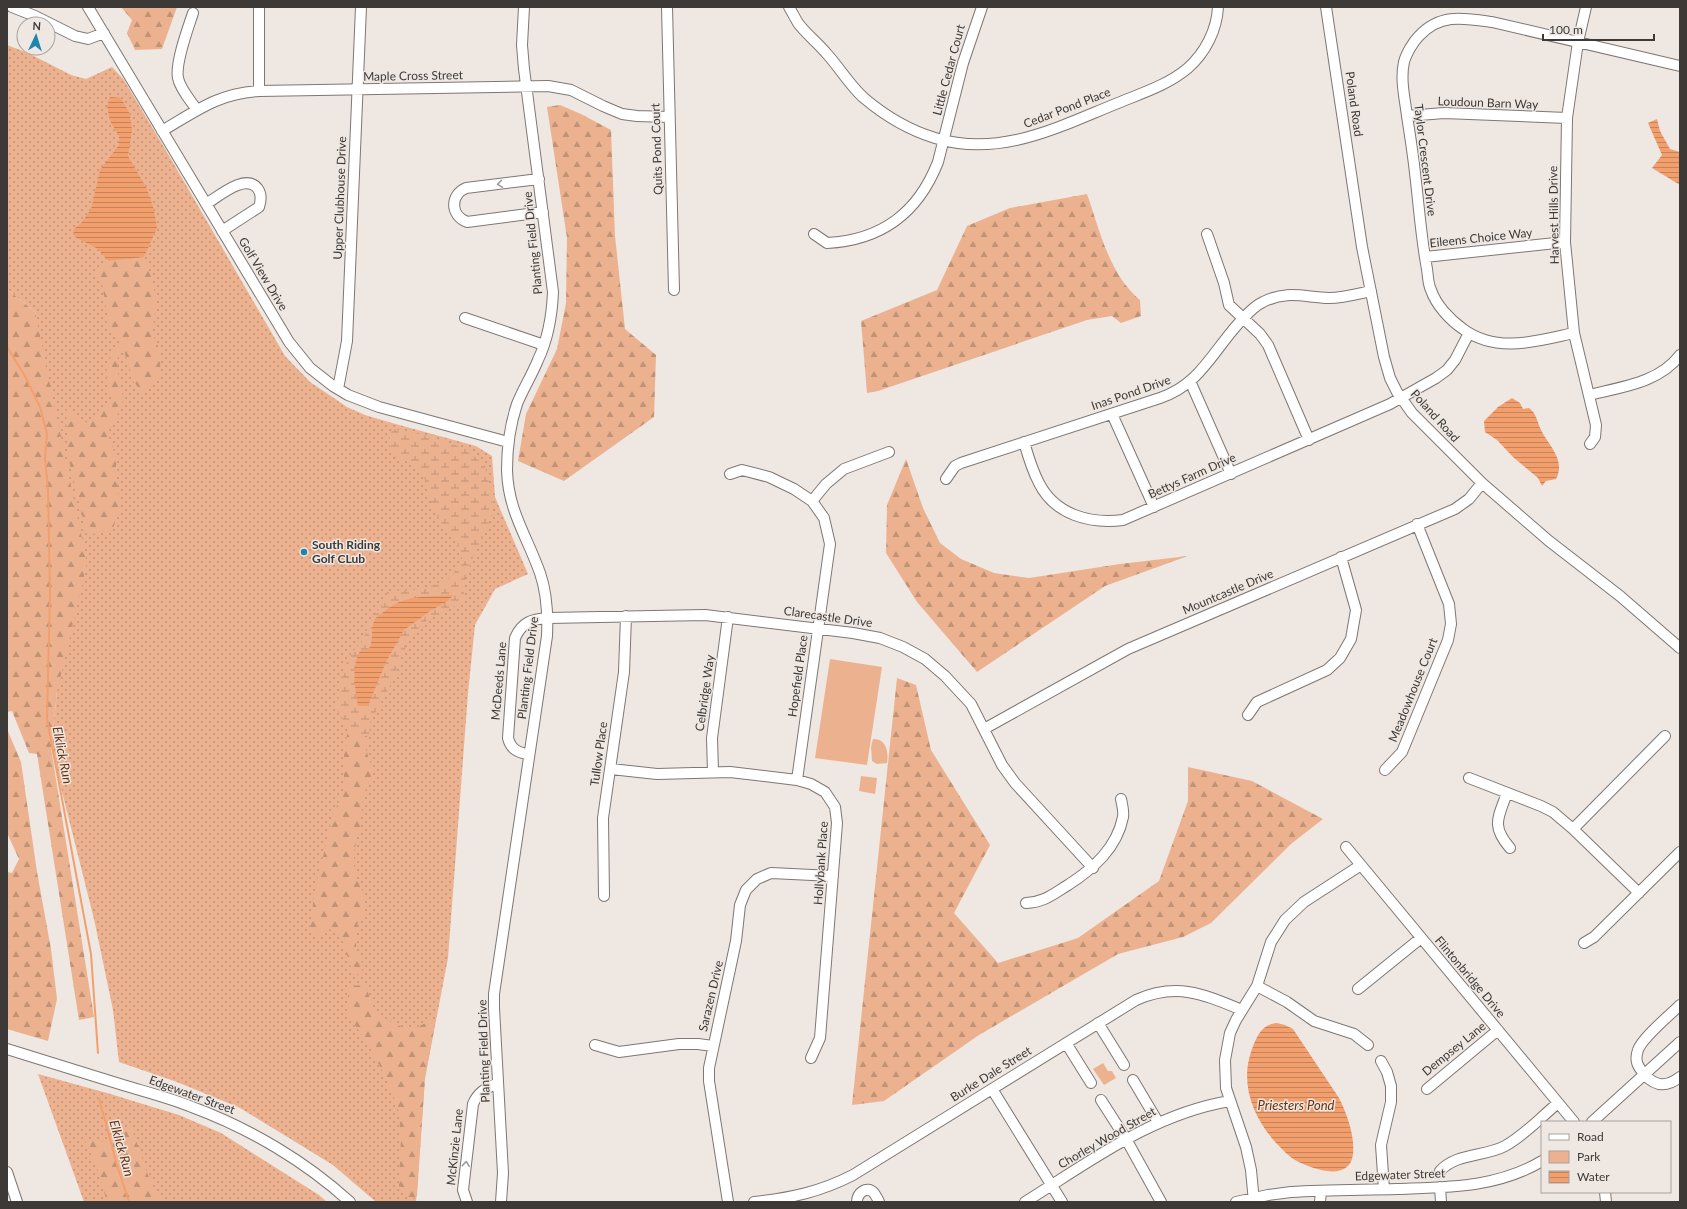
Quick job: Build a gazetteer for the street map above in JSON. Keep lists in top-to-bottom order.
{
  "streets": {
    "street": [
      "Little Cedar Court",
      "Maple Cross Street",
      "Loudoun Barn Way",
      "Poland Road",
      "Cedar Pond Place",
      "Quits Pond Court",
      "Taylor Crescent Drive",
      "Upper Clubhouse Drive",
      "Harvest Hills Drive",
      "Eileens Choice Way",
      "Planting Field Drive",
      "Golf View Drive",
      "Inas Pond Drive",
      "Bettys Farm Drive",
      "Mountcastle Drive",
      "Clarecastle Drive",
      "Hopefield Place",
      "McDeeds Lane",
      "Meadowhouse Court",
      "Celbridge Way",
      "Tullow Place",
      "Hollybank Place",
      "Flintonbridge Drive",
      "Sarazen Drive",
      "Dempsey Lane",
      "Burke Dale Street",
      "Edgewater Street",
      "Chorley Wood Street",
      "McKinzie Lane"
    ]
  },
  "crossings": [
    ["Little Cedar Court", "Cedar Pond Place"],
    ["Maple Cross Street", "Quits Pond Court"],
    ["Maple Cross Street", "Upper Clubhouse Drive"],
    ["Maple Cross Street", "Planting Field Drive"],
    ["Maple Cross Street", "Golf View Drive"],
    ["Loudoun Barn Way", "Taylor Crescent Drive"],
    ["Loudoun Barn Way", "Harvest Hills Drive"],
    ["Poland Road", "Inas Pond Drive"],
    ["Poland Road", "Bettys Farm Drive"],
    ["Poland Road", "Mountcastle Drive"],
    ["Taylor Crescent Drive", "Harvest Hills Drive"],
    ["Taylor Crescent Drive", "Eileens Choice Way"],
    ["Taylor Crescent Drive", "Bettys Farm Drive"],
    ["Upper Clubhouse Drive", "Golf View Drive"],
    ["Harvest Hills Drive", "Eileens Choice Way"],
    ["Planting Field Drive", "Golf View Drive"],
    ["Planting Field Drive", "Clarecastle Drive"],
    ["Planting Field Drive", "McDeeds Lane"],
    ["Planting Field Drive", "McKinzie Lane"],
    ["Inas Pond Drive", "Bettys Farm Drive"],
    ["Mountcastle Drive", "Clarecastle Drive"],
    ["Mountcastle Drive", "Meadowhouse Court"],
    ["Clarecastle Drive", "Hopefield Place"],
    ["Clarecastle Drive", "McDeeds Lane"],
    ["Clarecastle Drive", "Celbridge Way"],
    ["Clarecastle Drive", "Tullow Place"],
    ["Hopefield Place", "Hollybank Place"],
    ["Celbridge Way", "Hollybank Place"],
    ["Tullow Place", "Hollybank Place"],
    ["Hollybank Place", "Sarazen Drive"],
    ["Flintonbridge Drive", "Dempsey Lane"]
  ],
  "one_way": ["McKinzie Lane"],
  "water": ["Elklick Run", "Priesters Pond"],
  "places": ["South Riding Golf CLub"],
  "legend": ["Road", "Park", "Water"],
  "scale_bar": "100 m",
  "north": "top"
}
